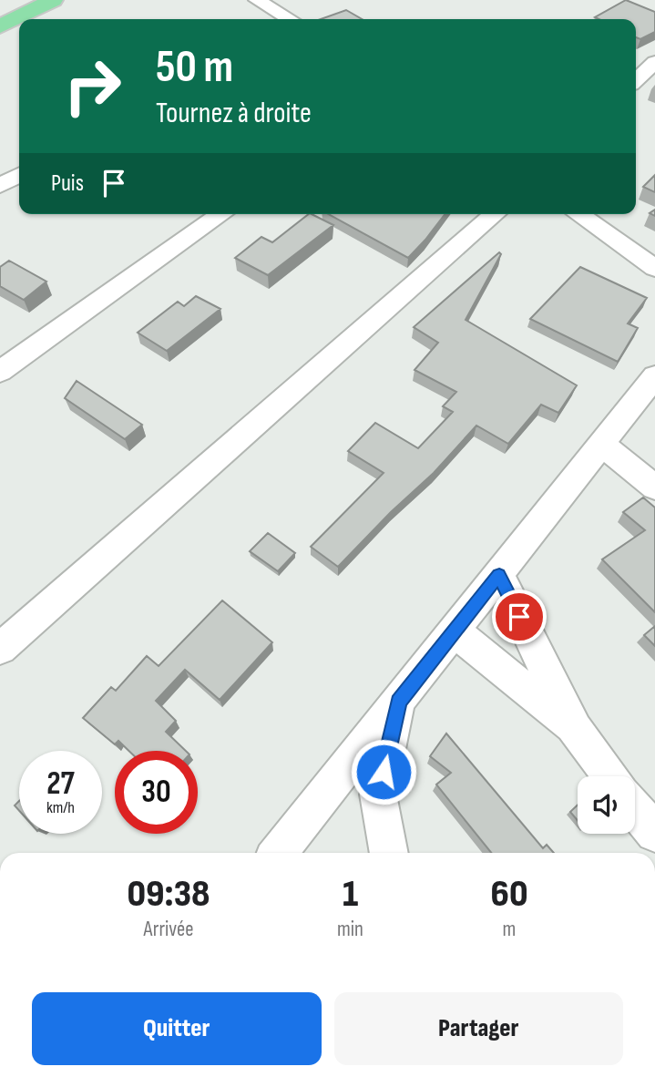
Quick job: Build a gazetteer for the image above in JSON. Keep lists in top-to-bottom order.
{
  "page": {
    "turn": ["50 m", "Tournez à droite"],
    "then": "Puis",
    "speed": "27 km/h",
    "limit": "30",
    "eta": [
      "09:38",
      "Arrivée",
      "1",
      "min",
      "60",
      "m"
    ],
    "buttons": ["Quitter", "Partager"]
  }
}
